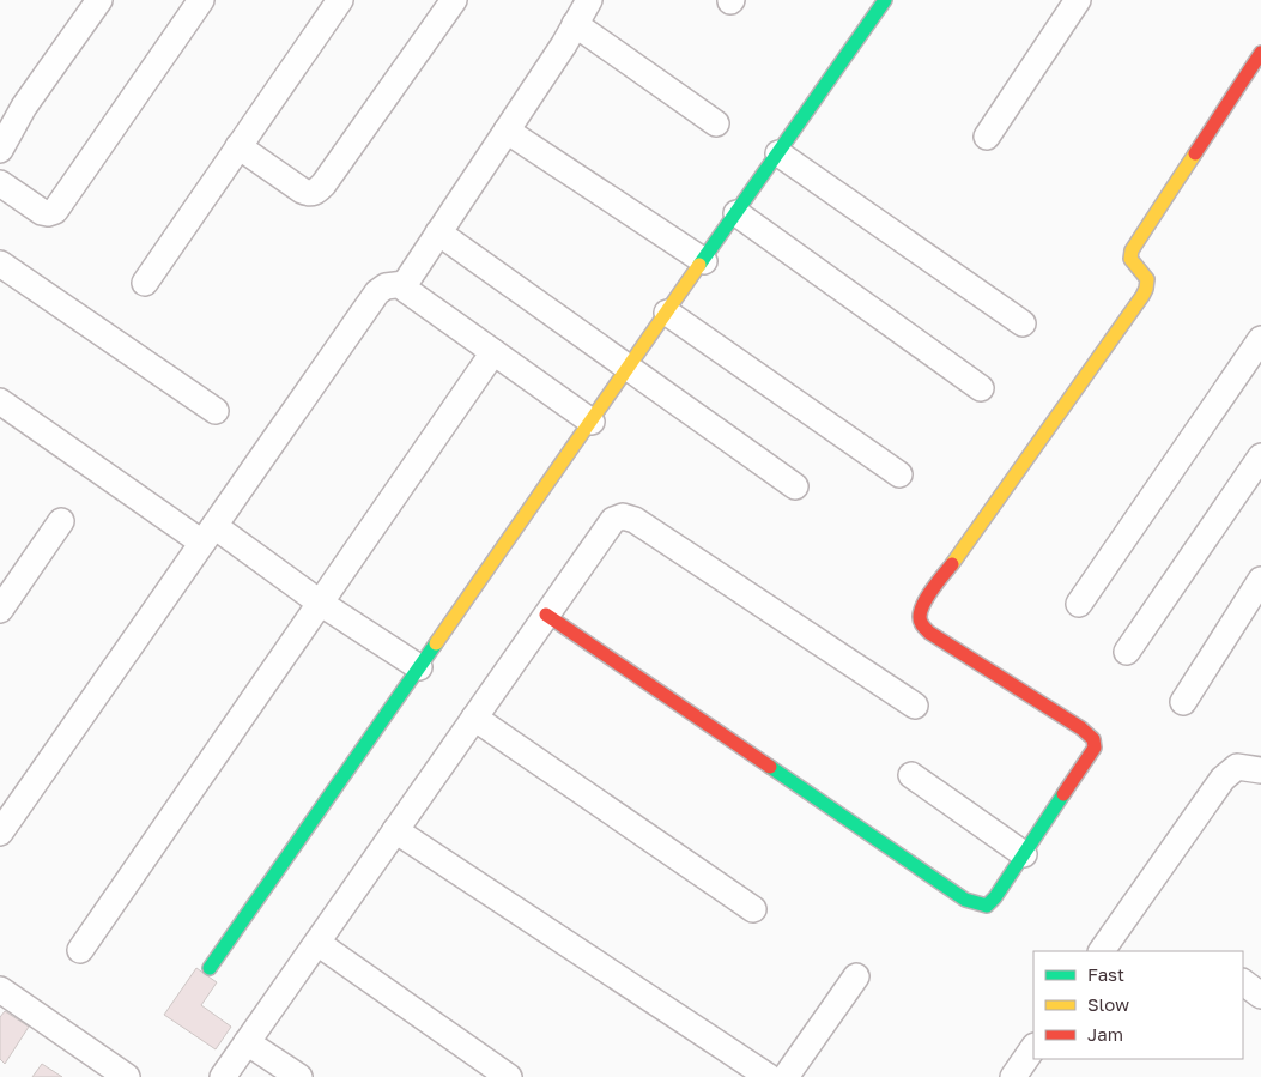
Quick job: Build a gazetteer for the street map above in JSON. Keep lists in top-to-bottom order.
{
  "legend": ["Fast", "Slow", "Jam"]
}
